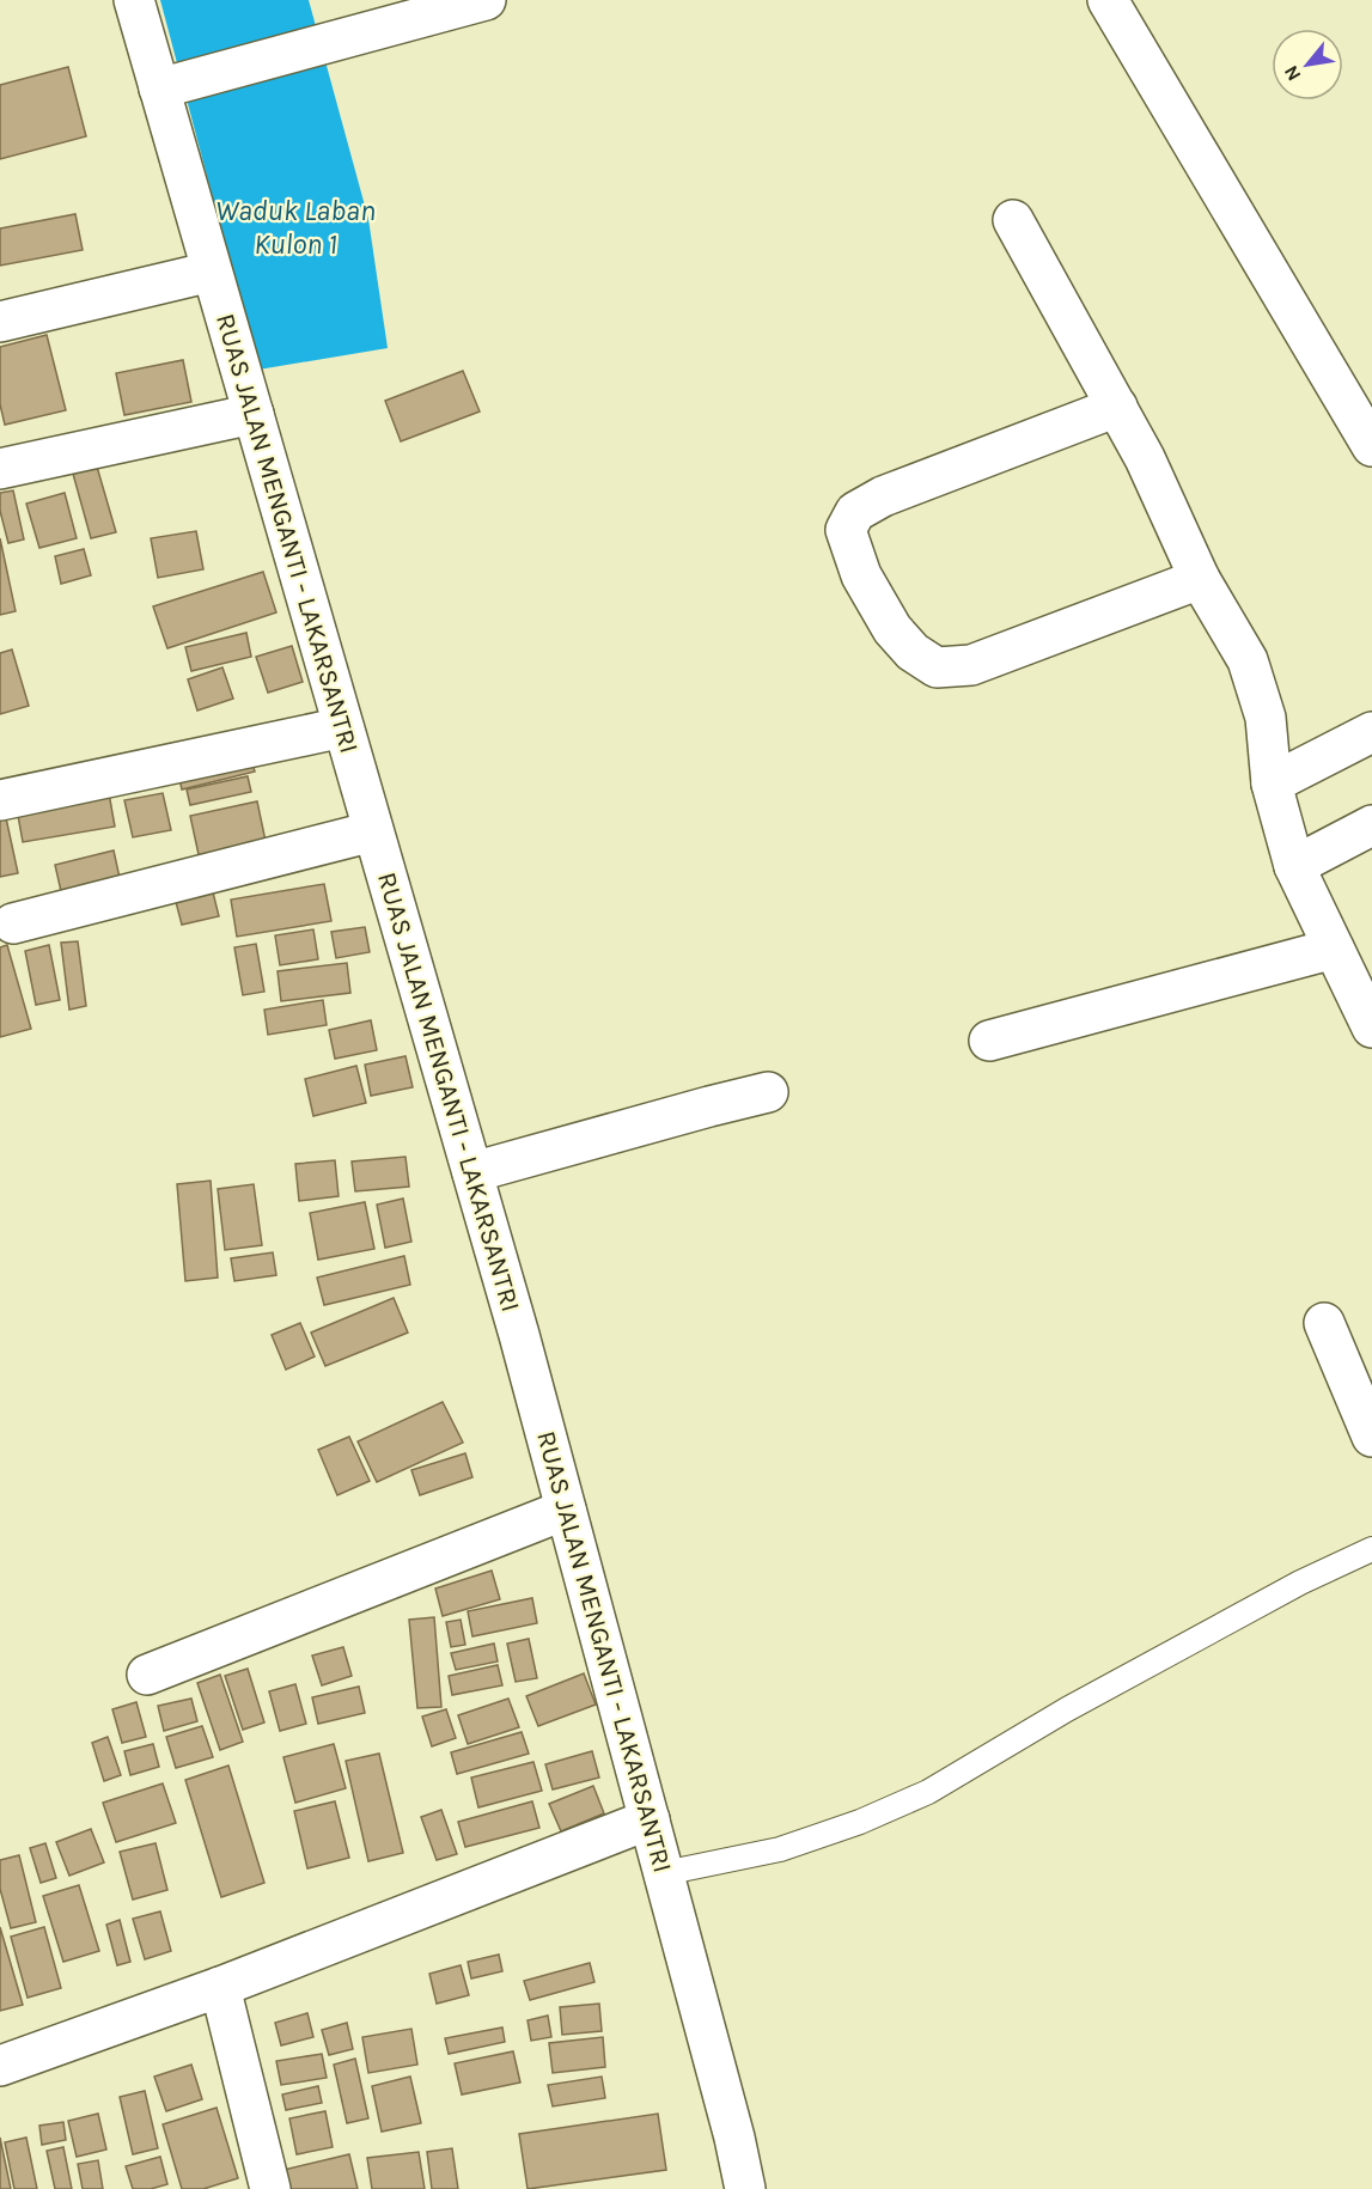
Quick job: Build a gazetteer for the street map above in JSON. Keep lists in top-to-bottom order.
{
  "streets": {
    "street": ["RUAS JALAN MENGANTI - LAKARSANTRI"]
  },
  "water": ["Waduk Laban Kulon 1"],
  "north": "bottom left"
}
